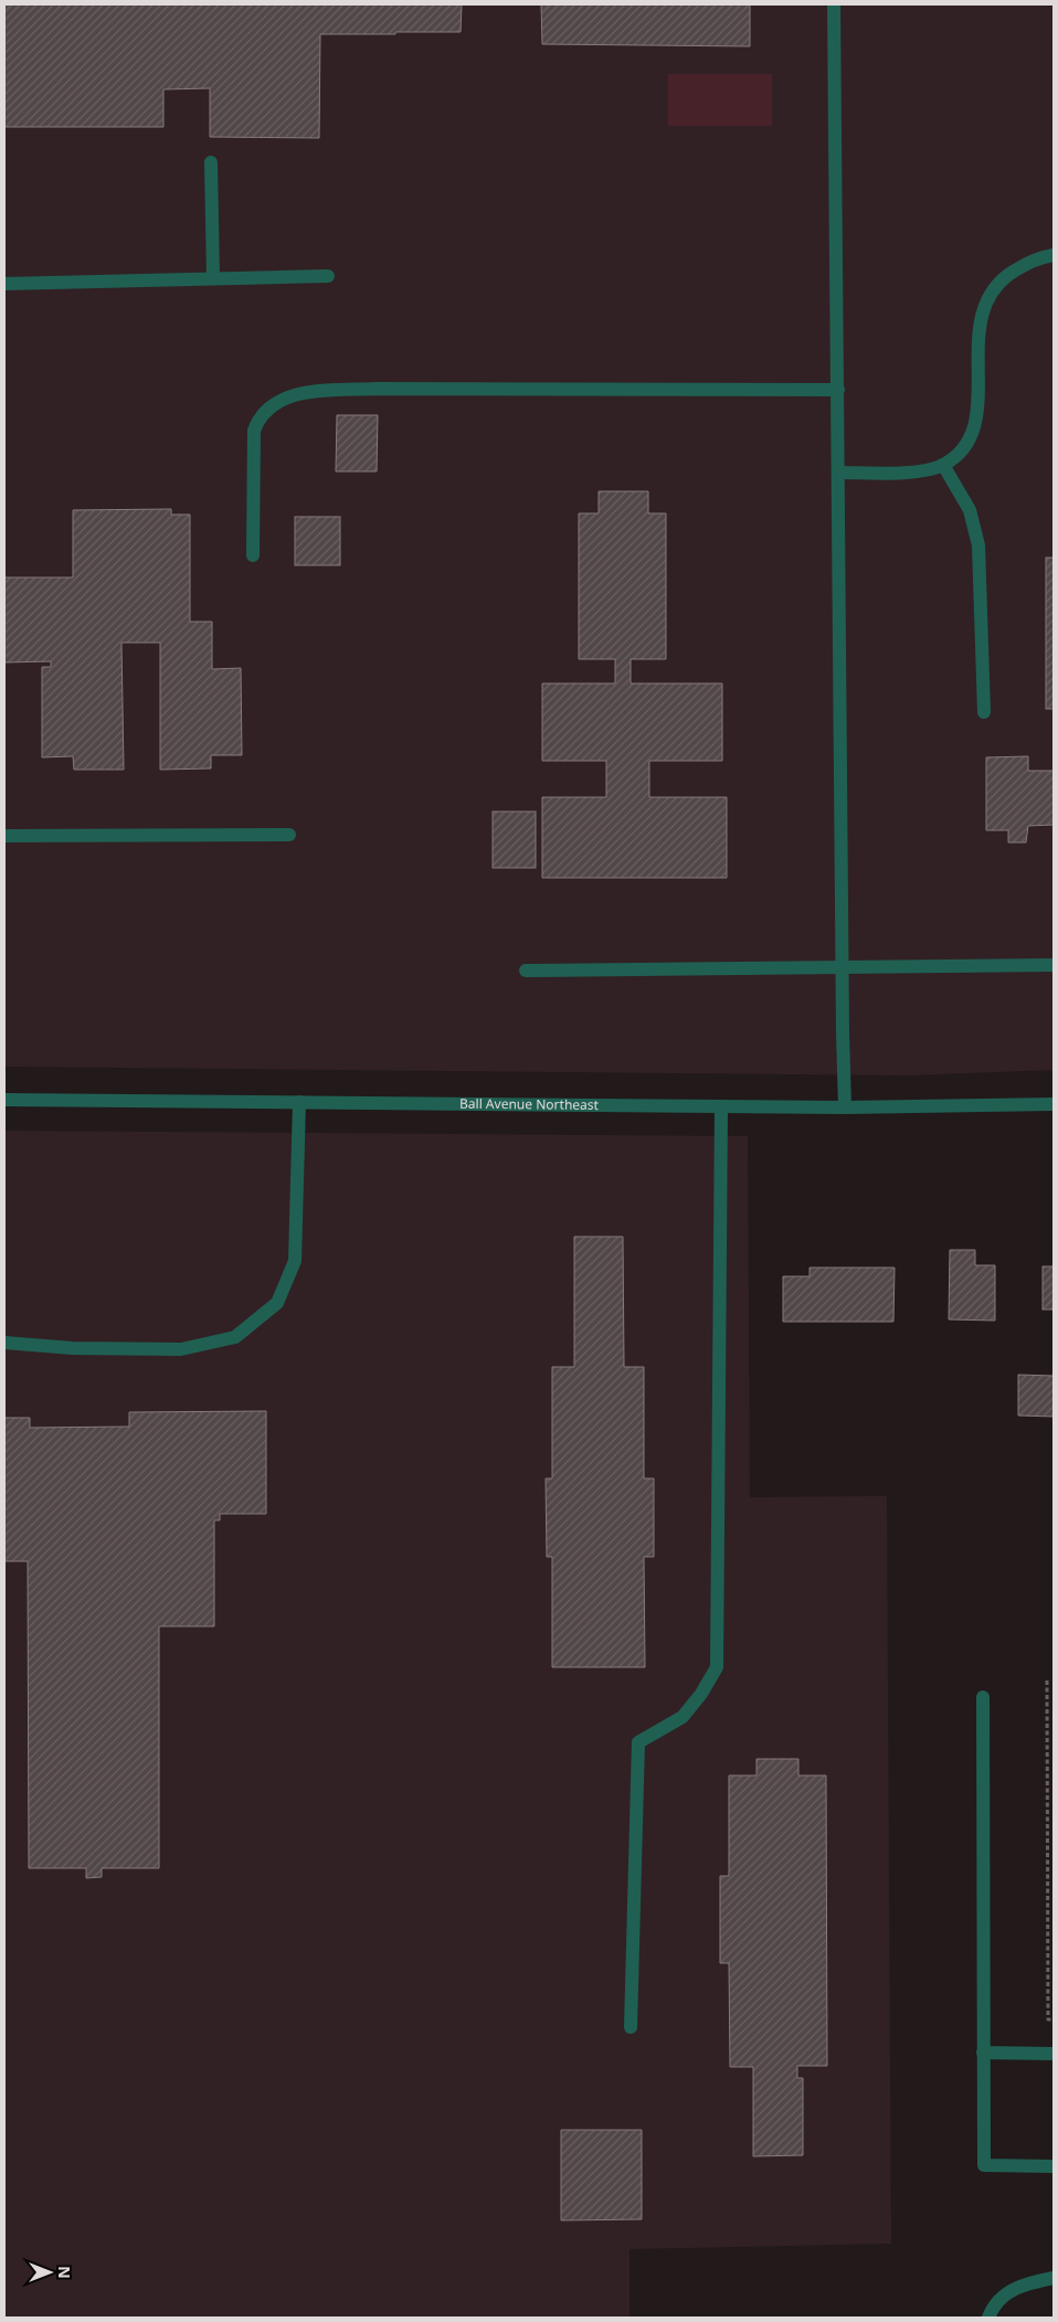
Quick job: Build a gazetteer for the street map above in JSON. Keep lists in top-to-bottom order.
{
  "streets": {
    "street": ["Ball Avenue Northeast"]
  },
  "north": "right"
}
